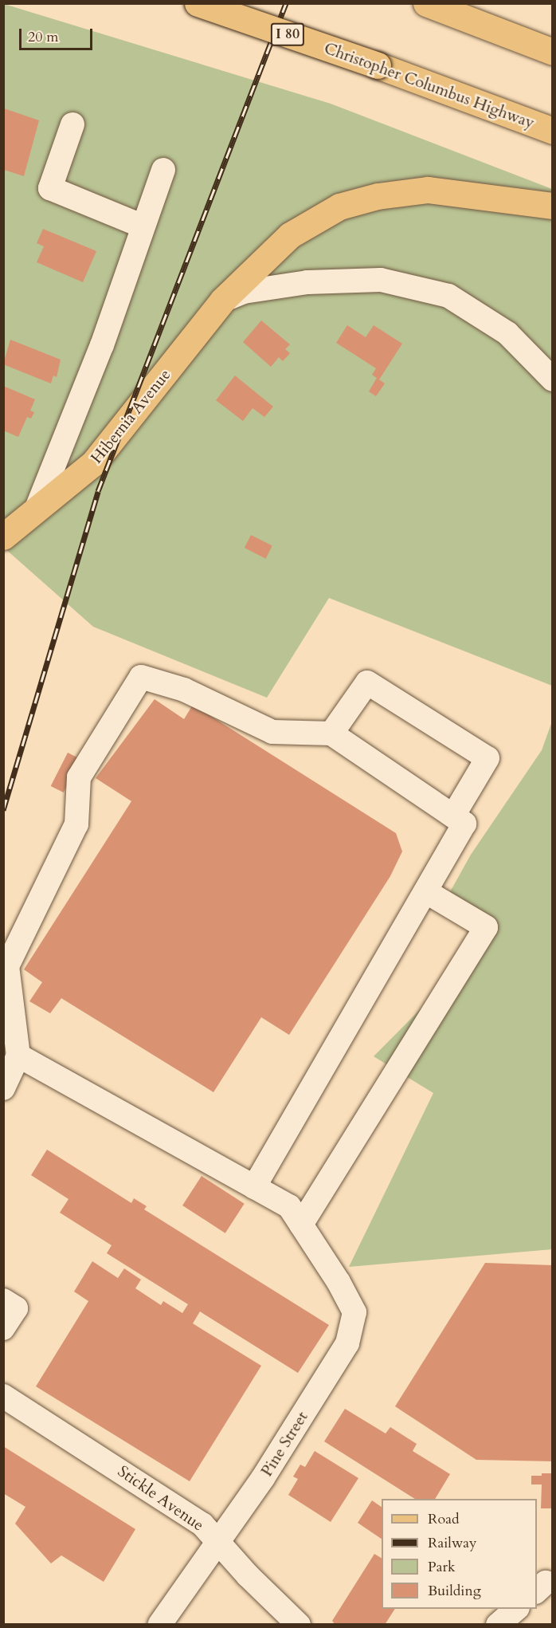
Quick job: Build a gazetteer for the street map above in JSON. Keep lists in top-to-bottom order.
{
  "streets": {
    "main road": ["I 80", "Christopher Columbus Highway", "Hibernia Avenue"],
    "street": ["Pine Street", "Stickle Avenue"]
  },
  "crossings": [
    ["Pine Street", "Stickle Avenue"]
  ],
  "legend": [
    "Road",
    "Railway",
    "Park",
    "Building"
  ],
  "scale_bar": "20 m"
}
